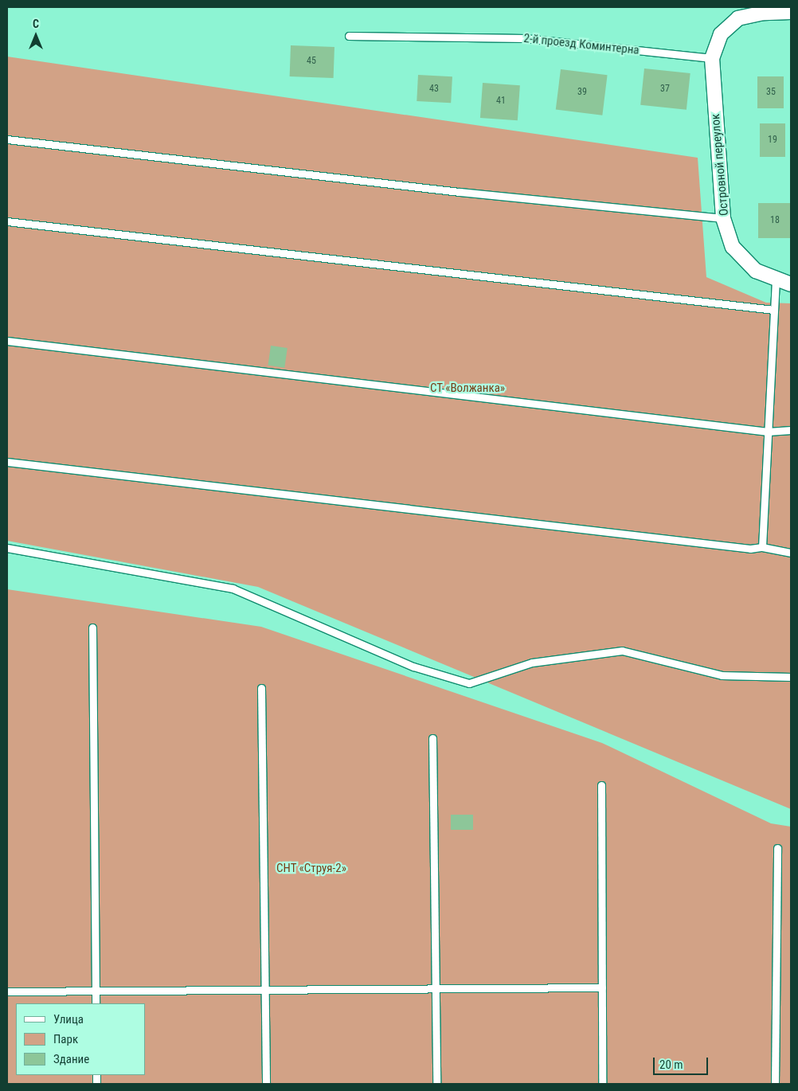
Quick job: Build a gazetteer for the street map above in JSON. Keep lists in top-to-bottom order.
{
  "streets": {
    "street": ["Островной переулок"],
    "lane": ["2-й проезд Коминтерна"]
  },
  "crossings": [
    ["2-й проезд Коминтерна", "Островной переулок"]
  ],
  "parks": ["СТ «Волжанка»", "СНТ «Струя-2»"],
  "house_numbers": [
    "45",
    "43",
    "37",
    "39",
    "35",
    "41",
    "19",
    "18"
  ],
  "legend": ["Улица", "Парк", "Здание"],
  "scale_bar": "20 m",
  "north": "top"
}
